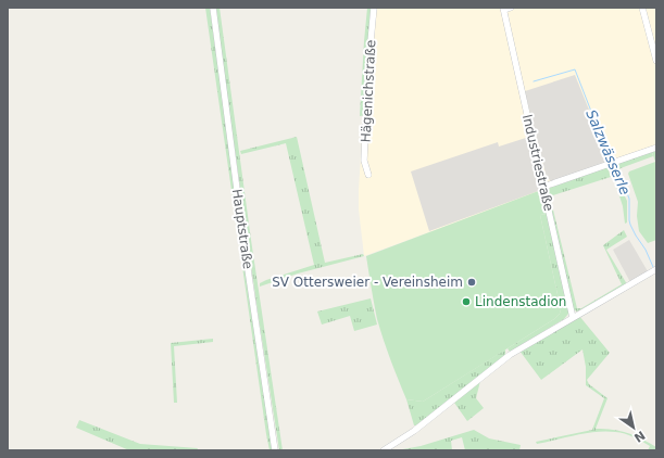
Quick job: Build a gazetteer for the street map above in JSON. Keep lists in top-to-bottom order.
{
  "streets": {
    "street": ["Hägenichstraße", "Industriestraße", "Hauptstraße"]
  },
  "water": ["Salzwässerle"],
  "places": ["SV Ottersweier - Vereinsheim", "Lindenstadion"],
  "north": "bottom right"
}
